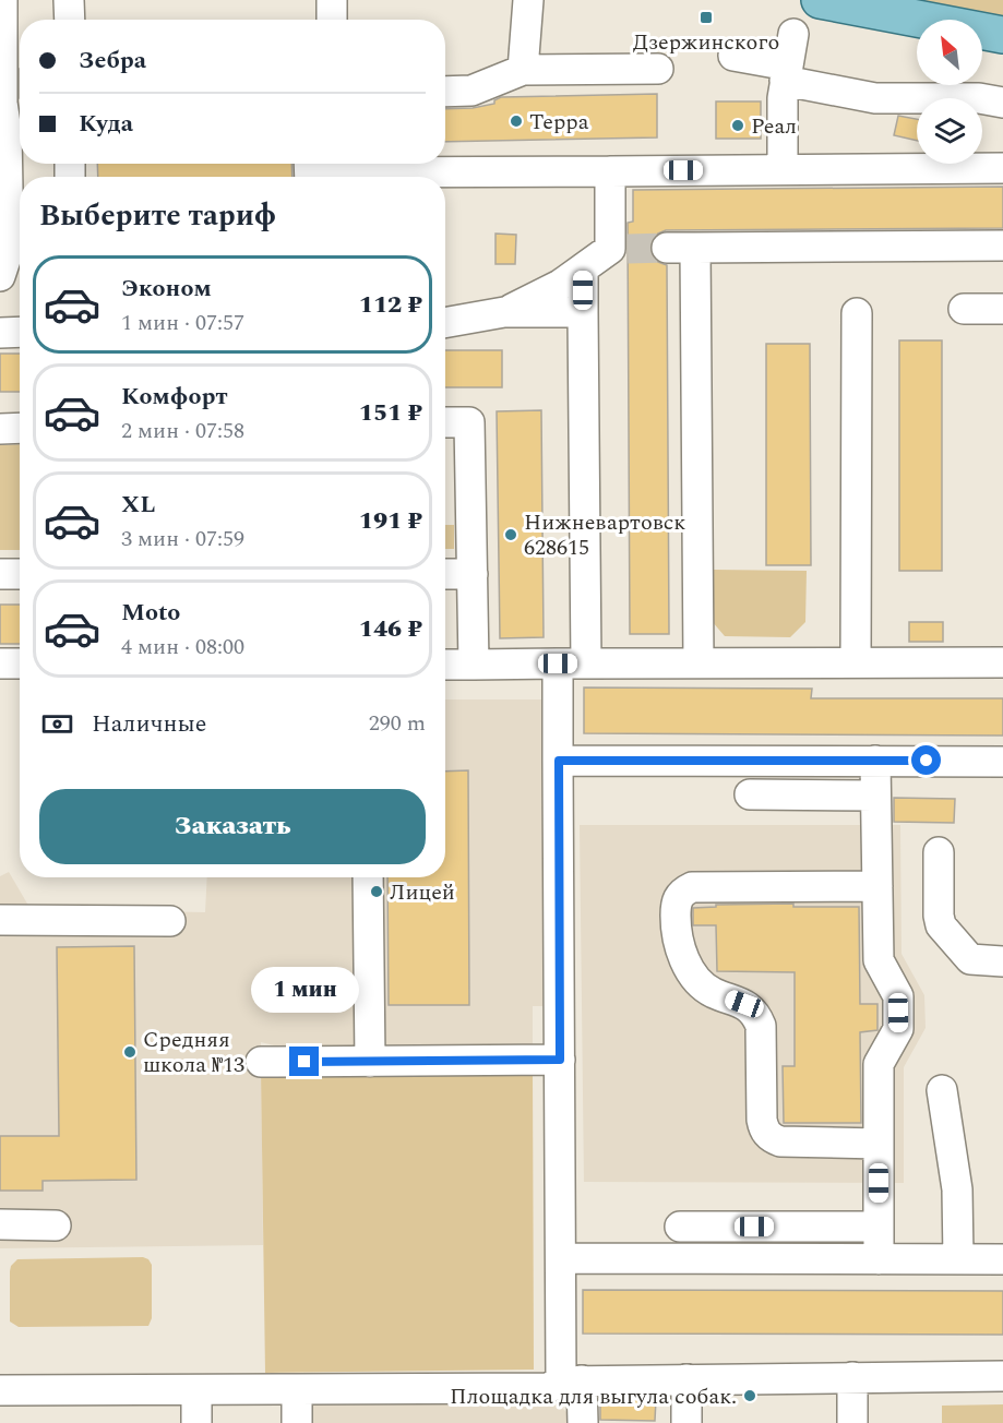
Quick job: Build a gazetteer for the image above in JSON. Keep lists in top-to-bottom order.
{
  "places": {
    "transit": ["Дзержинского"],
    "other": [
      "Терра",
      "Реал",
      "Нижневартовск 628615",
      "Лицей",
      "Средняя школа №13",
      "Площадка для выгула собак."
    ]
  },
  "north": "top left",
  "page": {
    "banner": ["Зебра", "Куда"],
    "heading": "Выберите тариф",
    "list": [
      {
        "name": "Эконом",
        "note": "1 мин · 07:57",
        "value": "112 ₽"
      },
      {
        "name": "Комфорт",
        "note": "2 мин · 07:58",
        "value": "151 ₽"
      },
      {
        "name": "XL",
        "note": "3 мин · 07:59",
        "value": "191 ₽"
      },
      {
        "name": "Moto",
        "note": "4 мин · 08:00",
        "value": "146 ₽"
      }
    ],
    "pay": ["Наличные", "290 m"],
    "buttons": "Заказать",
    "bubble": "1 мин"
  }
}
